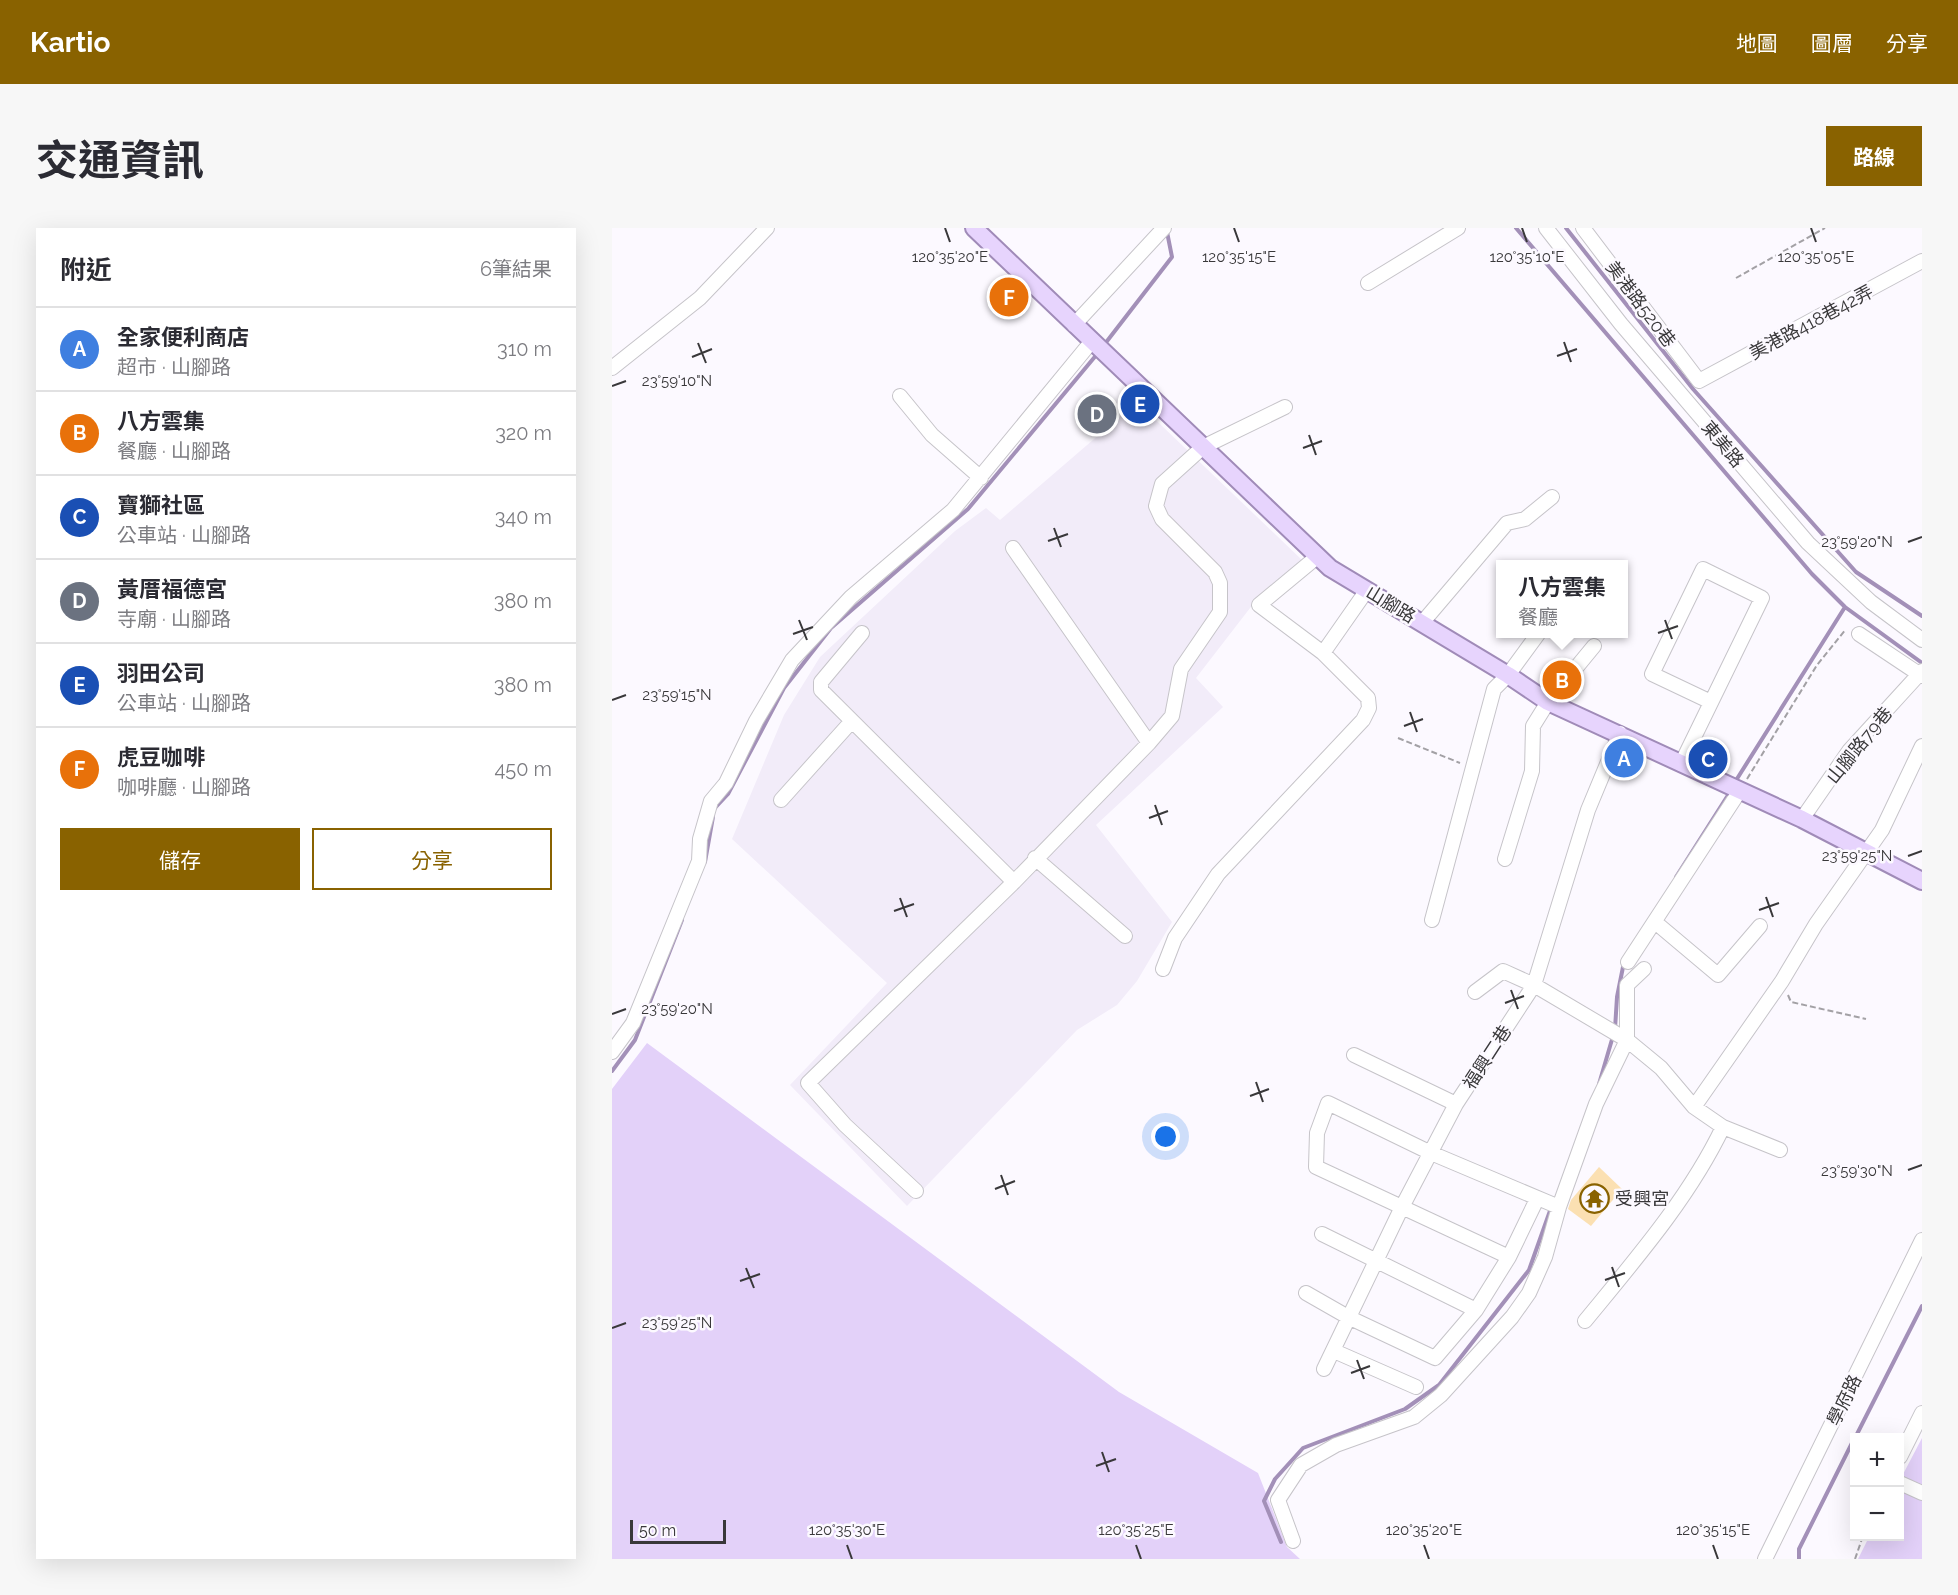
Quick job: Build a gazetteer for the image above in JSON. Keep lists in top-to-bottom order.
{
  "streets": {
    "main road": ["山腳路"],
    "street": [
      "美港路520巷",
      "美港路418巷42弄",
      "東美路",
      "山腳路79巷",
      "福興二巷",
      "學府路"
    ]
  },
  "crossings": [
    ["美港路520巷", "美港路418巷42弄"],
    ["山腳路", "福興二巷"]
  ],
  "places": {
    "temple": ["受興宮"]
  },
  "scale_bar": "50 m",
  "page": {
    "header": "Kartio",
    "nav": ["地圖", "圖層", "分享"],
    "title": "交通資訊",
    "buttons": [
      "路線",
      ["儲存", "分享"]
    ],
    "heading": ["附近", "6筆結果"],
    "pins": [
      "F",
      "E",
      "D",
      "B",
      "A",
      "C"
    ],
    "list": [
      {
        "mark": "A",
        "name": "全家便利商店",
        "note": "超市 · 山腳路",
        "value": "310 m"
      },
      {
        "mark": "B",
        "name": "八方雲集",
        "note": "餐廳 · 山腳路",
        "value": "320 m"
      },
      {
        "mark": "C",
        "name": "寶獅社區",
        "note": "公車站 · 山腳路",
        "value": "340 m"
      },
      {
        "mark": "D",
        "name": "黃厝福德宮",
        "note": "寺廟 · 山腳路",
        "value": "380 m"
      },
      {
        "mark": "E",
        "name": "羽田公司",
        "note": "公車站 · 山腳路",
        "value": "380 m"
      },
      {
        "mark": "F",
        "name": "虎豆咖啡",
        "note": "咖啡廳 · 山腳路",
        "value": "450 m"
      }
    ],
    "popup": ["八方雲集", "餐廳"],
    "map_buttons": ["+", "−"],
    "scale": "50 m"
  },
  "coordinates": [
    "120°35'20\"E",
    "120°35'15\"E",
    "120°35'10\"E",
    "120°35'05\"E",
    "23°59'10\"N",
    "23°59'20\"N",
    "23°59'15\"N",
    "23°59'25\"N",
    "23°59'30\"N",
    "120°35'30\"E",
    "120°35'25\"E"
  ]
}
